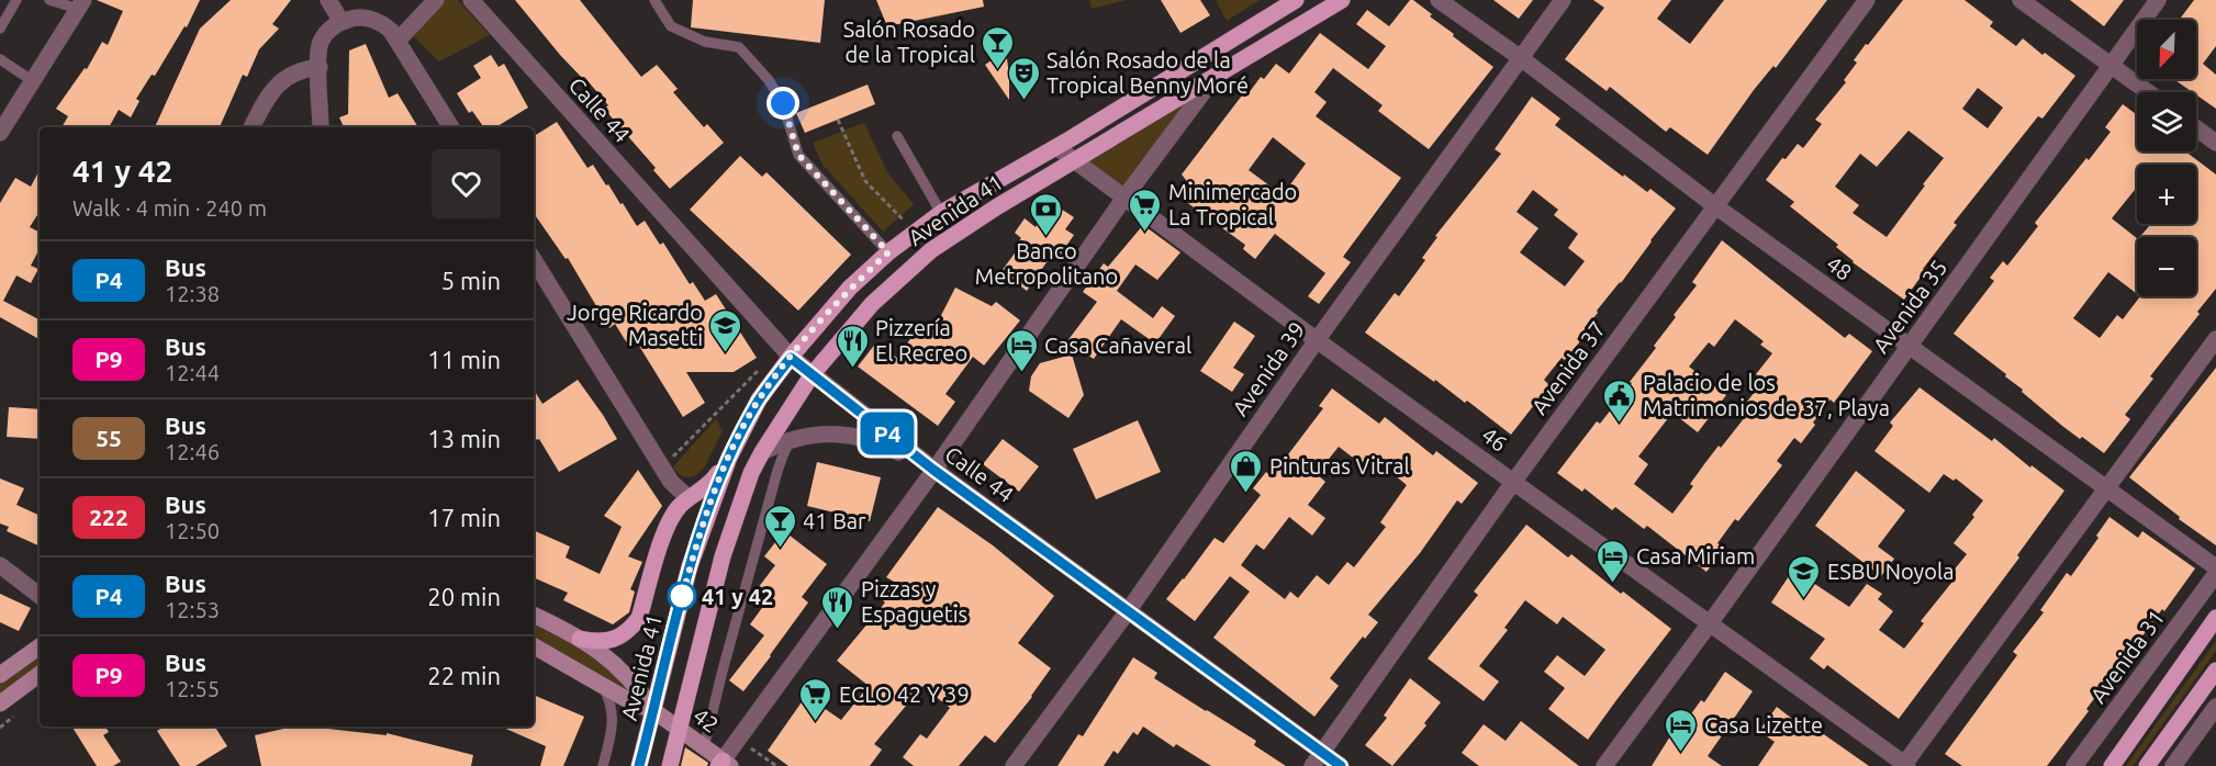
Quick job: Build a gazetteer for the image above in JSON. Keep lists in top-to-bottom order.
{
  "streets": {
    "main road": ["Avenida 41", "42"],
    "street": [
      "Calle 44",
      "48",
      "Avenida 35",
      "Avenida 37",
      "Avenida 39",
      "46",
      "Avenida 31"
    ]
  },
  "crossings": [
    ["Calle 44", "Avenida 41"],
    ["Calle 44", "Avenida 37"],
    ["Calle 44", "Avenida 39"],
    ["Avenida 41", "46"],
    ["Avenida 41", "42"],
    ["48", "Avenida 35"],
    ["48", "Avenida 37"],
    ["48", "Avenida 39"],
    ["Avenida 35", "46"],
    ["Avenida 37", "46"],
    ["Avenida 39", "46"]
  ],
  "places": {
    "bar": ["Salón Rosado de la Tropical", "41 Bar"],
    "theatre": ["Salón Rosado de la Tropical Benny Moré"],
    "supermarket": ["Minimercado La Tropical", "ECLO 42 Y 39"],
    "bank": ["Banco Metropolitano"],
    "school or university": ["Jorge Ricardo Masetti", "ESBU Noyola"],
    "restaurant": ["Pizzería El Recreo", "Pizzas y Espaguetis"],
    "hotel": ["Casa Cañaveral", "Casa Miriam", "Casa Lizette"],
    "public building": ["Palacio de los Matrimonios de 37, Playa"],
    "shop": ["Pinturas Vitral"],
    "other": ["41 y 42"]
  },
  "lines": ["bus line P4"],
  "north": "bottom left",
  "page": {
    "on_map": "P4",
    "map_buttons": ["+", "−"],
    "heading": ["41 y 42", "Walk · 4 min · 240 m"],
    "list": [
      {
        "mark": "P4",
        "name": "Bus",
        "note": "12:38",
        "value": "5 min"
      },
      {
        "mark": "P9",
        "name": "Bus",
        "note": "12:44",
        "value": "11 min"
      },
      {
        "mark": "55",
        "name": "Bus",
        "note": "12:46",
        "value": "13 min"
      },
      {
        "mark": "222",
        "name": "Bus",
        "note": "12:50",
        "value": "17 min"
      },
      {
        "mark": "P4",
        "name": "Bus",
        "note": "12:53",
        "value": "20 min"
      },
      {
        "mark": "P9",
        "name": "Bus",
        "note": "12:55",
        "value": "22 min"
      }
    ]
  }
}
